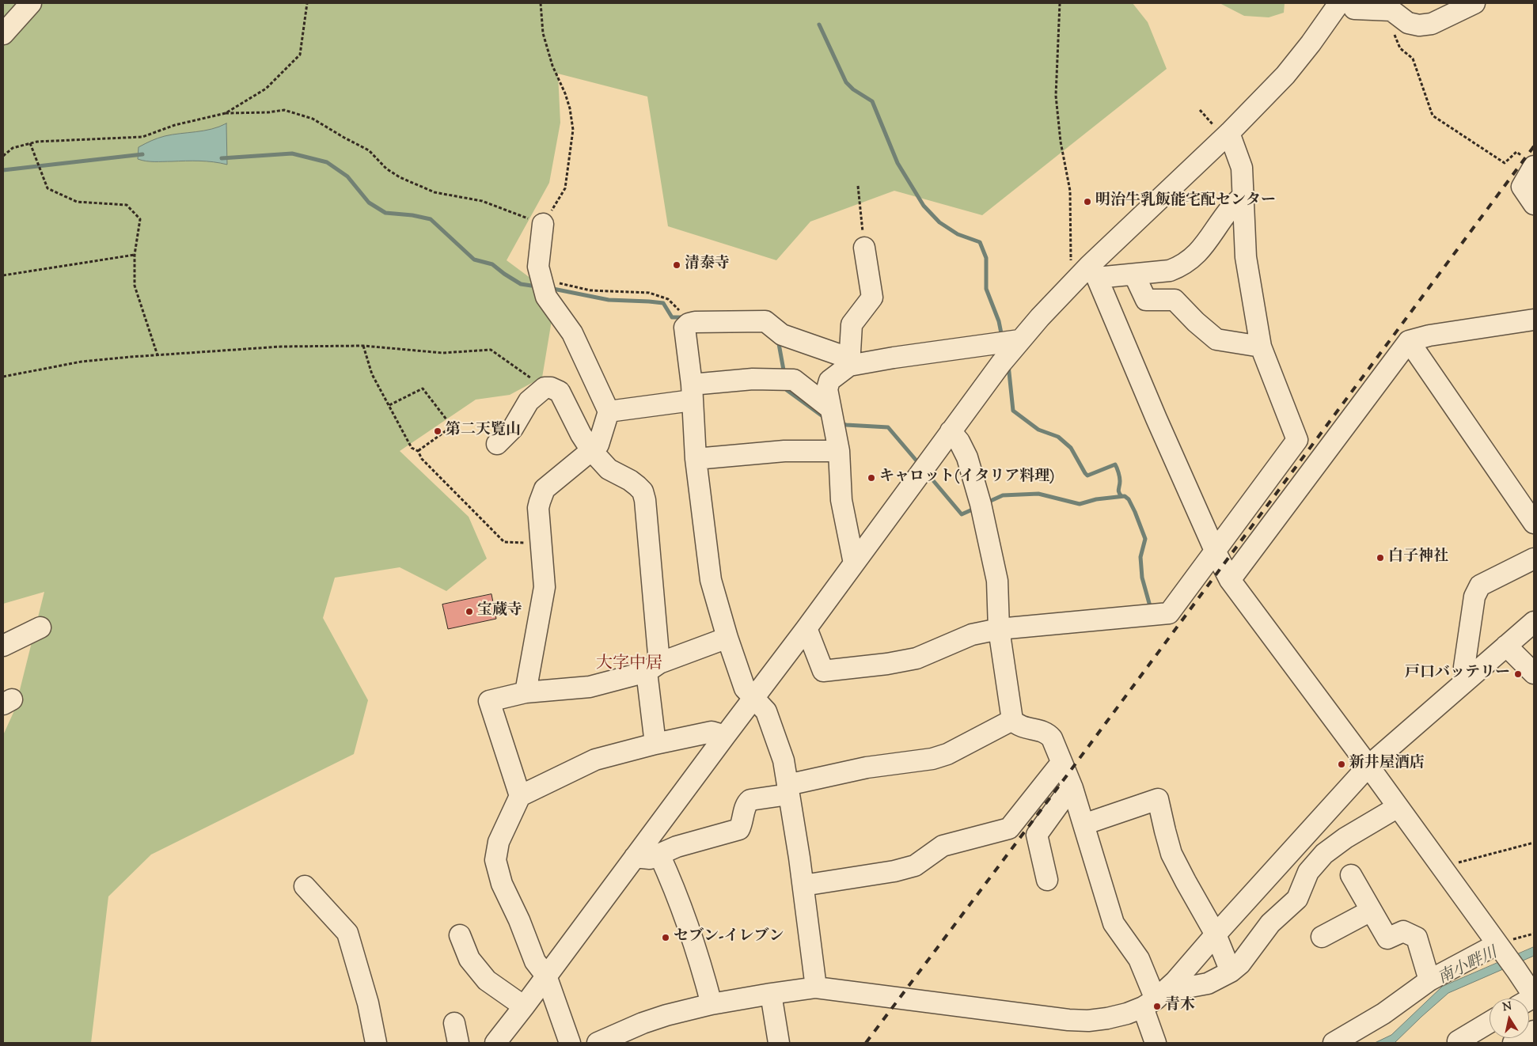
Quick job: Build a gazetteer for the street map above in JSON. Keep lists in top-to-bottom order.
{
  "districts": ["大字中居"],
  "water": ["南小畔川"],
  "places": [
    "明治牛乳飯能宅配センター",
    "清泰寺",
    "第二天覧山",
    "キャロット(イタリア料理)",
    "白子神社",
    "宝蔵寺",
    "戸口バッテリー",
    "新井屋酒店",
    "セブン-イレブン",
    "青木"
  ],
  "north": "top"
}
